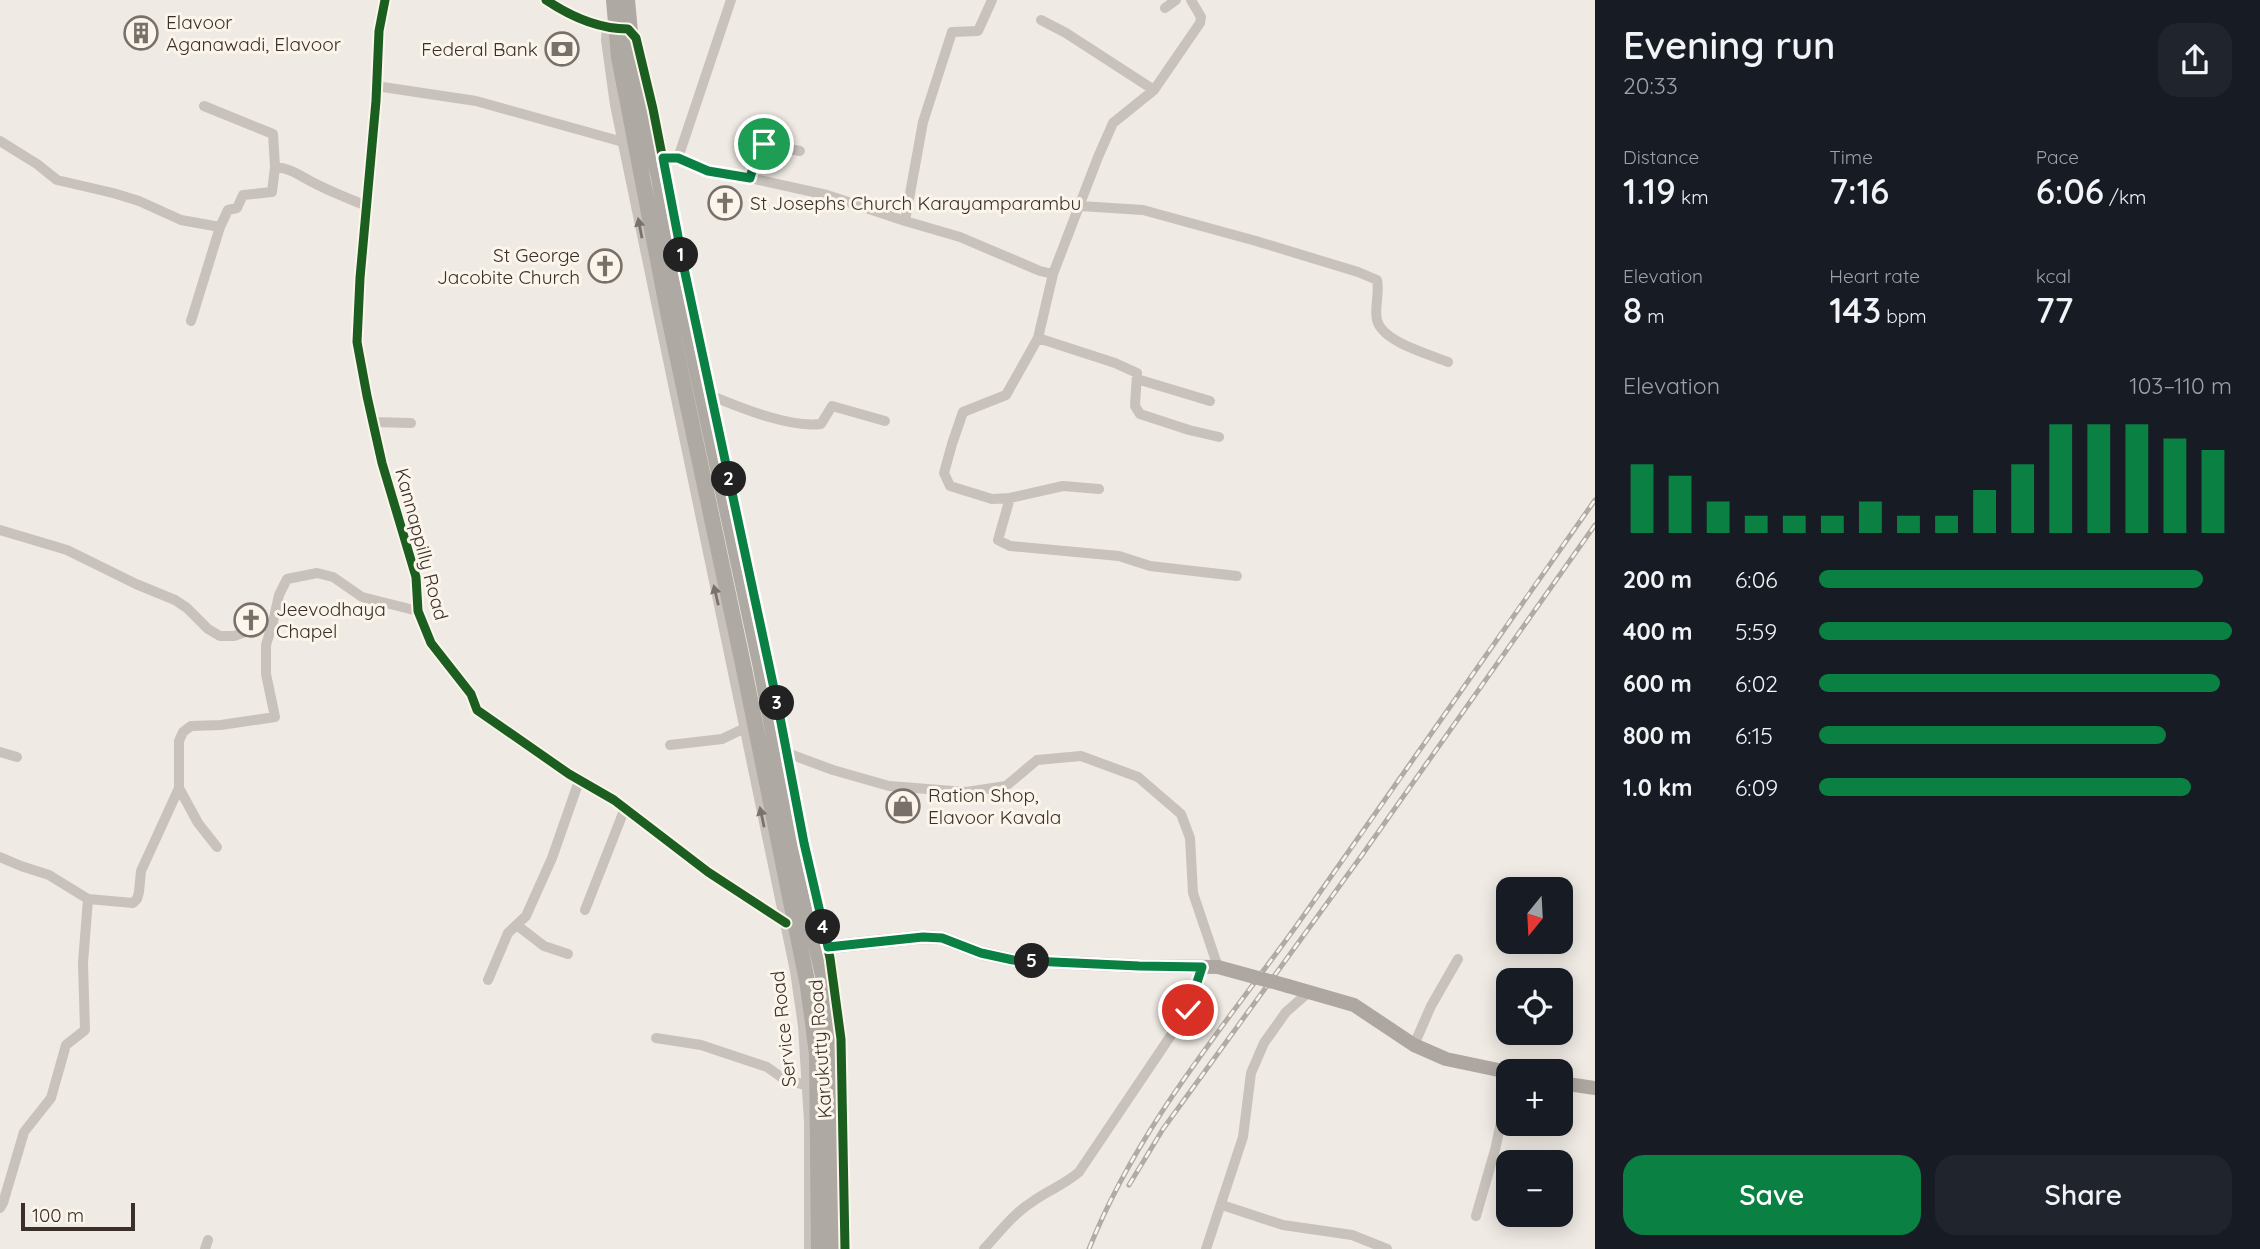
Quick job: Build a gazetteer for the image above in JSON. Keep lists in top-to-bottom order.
{
  "streets": {
    "street": ["Kannappilly Road", "Service Road", "Karukutty Road"]
  },
  "crossings": [
    ["Kannappilly Road", "Service Road"],
    ["Service Road", "Karukutty Road"]
  ],
  "one_way": ["Service Road"],
  "places": {
    "building": ["Elavoor Aganawadi, Elavoor"],
    "bank": ["Federal Bank"],
    "church": ["St Josephs Church Karayamparambu", "St George Jacobite Church", "Jeevodhaya Chapel"],
    "shop": ["Ration Shop, Elavoor Kavala"]
  },
  "scale_bar": "100 m",
  "north": "bottom",
  "page": {
    "heading": ["Evening run", "20:33"],
    "stats": [
      ["Distance", "1.19 km"],
      ["Time", "7:16"],
      ["Pace", "6:06 /km"],
      ["Elevation", "8 m"],
      ["Heart rate", "143 bpm"],
      ["kcal", "77"]
    ],
    "pins": [
      "1",
      "2",
      "3",
      "4",
      "5"
    ],
    "chart": ["Elevation", "103–110 m"],
    "list": [
      {
        "name": "200 m",
        "note": "6:06"
      },
      {
        "name": "400 m",
        "note": "5:59"
      },
      {
        "name": "600 m",
        "note": "6:02"
      },
      {
        "name": "800 m",
        "note": "6:15"
      },
      {
        "name": "1.0 km",
        "note": "6:09"
      }
    ],
    "map_buttons": ["+", "−"],
    "buttons": ["Save", "Share"],
    "scale": "100 m"
  }
}
